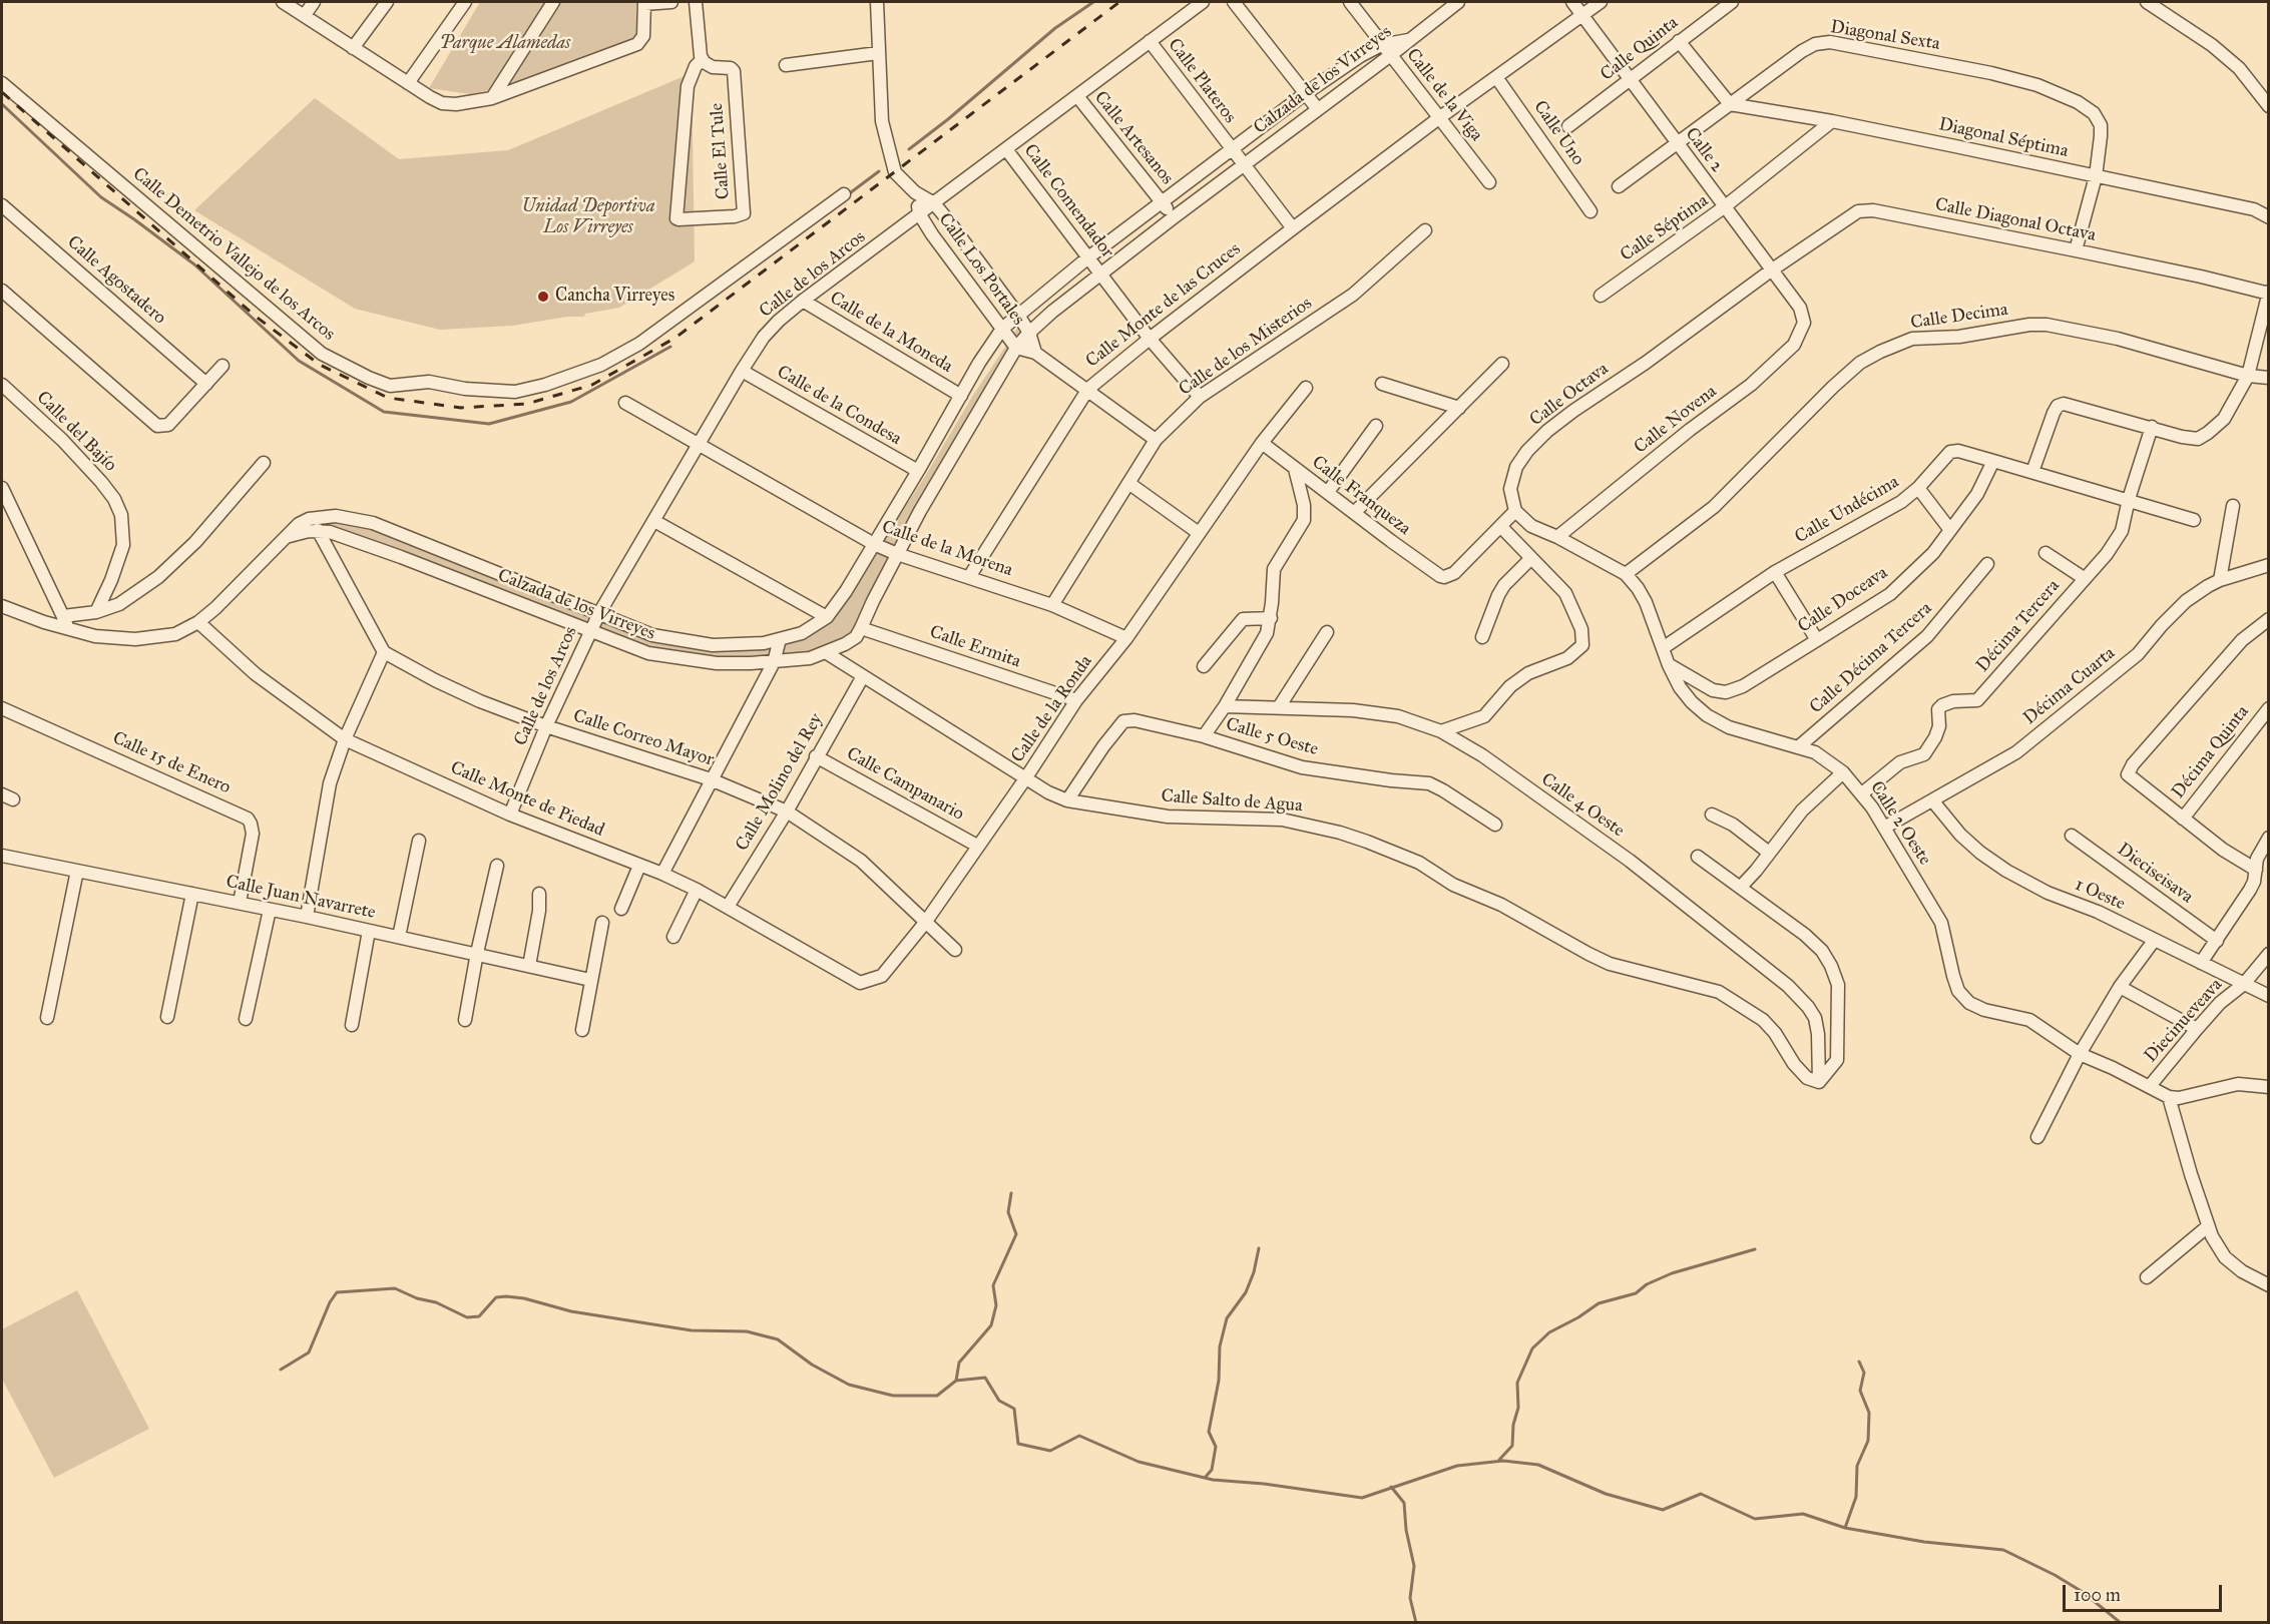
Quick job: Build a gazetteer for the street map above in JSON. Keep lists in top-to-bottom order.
{
  "streets": {
    "street": [
      "Diagonal Sexta",
      "Calle Quinta",
      "Calzada de los Virreyes",
      "Calle Plateros",
      "Calle de la Viga",
      "Calle Uno",
      "Calle Artesanos",
      "Diagonal Séptima",
      "Calle 2",
      "Calle El Tule",
      "Calle Comendador",
      "Calle Diagonal Octava",
      "Calle Séptima",
      "Calle Demetrio Vallejo de los Arcos",
      "Calle Los Portales",
      "Calle de los Arcos",
      "Calle Agostadero",
      "Calle Monte de las Cruces",
      "Calle Decima",
      "Calle de la Moneda",
      "Calle de los Misterios",
      "Calle Octava",
      "Calle de la Condesa",
      "Calle Novena",
      "Calle del Bajío",
      "Calle Franqueza",
      "Calle Undécima",
      "Calle de la Morena",
      "Calle Doceava",
      "Décima Tercera",
      "Calle Ermita",
      "Calle Décima Tercera",
      "Décima Cuarta",
      "Calle de la Ronda",
      "Calle 5 Oeste",
      "Calle Correo Mayor",
      "Décima Quinta",
      "Calle 15 de Enero",
      "Calle Molino del Rey",
      "Calle Campanario",
      "Calle Monte de Piedad",
      "Calle Salto de Agua",
      "Calle 4 Oeste",
      "Calle 2 Oeste",
      "Dieciseisava",
      "1 Oeste",
      "Calle Juan Navarrete",
      "Diecinueveava"
    ]
  },
  "crossings": [
    ["Diagonal Sexta", "Diagonal Séptima"],
    ["Diagonal Sexta", "Calle 2"],
    ["Calle Quinta", "Calle 2"],
    ["Calzada de los Virreyes", "Calle Plateros"],
    ["Calzada de los Virreyes", "Calle de la Viga"],
    ["Calzada de los Virreyes", "Calle Artesanos"],
    ["Calzada de los Virreyes", "Calle Comendador"],
    ["Calzada de los Virreyes", "Calle Los Portales"],
    ["Calzada de los Virreyes", "Calle de los Arcos"],
    ["Calzada de los Virreyes", "Calle de la Moneda"],
    ["Calzada de los Virreyes", "Calle de la Condesa"],
    ["Calzada de los Virreyes", "Calle de la Morena"],
    ["Calzada de los Virreyes", "Calle Ermita"],
    ["Calzada de los Virreyes", "Calle Monte de Piedad"],
    ["Calzada de los Virreyes", "Calle Salto de Agua"],
    ["Calle Plateros", "Calle de los Arcos"],
    ["Calle Plateros", "Calle Monte de las Cruces"],
    ["Calle de la Viga", "Calle Monte de las Cruces"],
    ["Calle Uno", "Calle Monte de las Cruces"],
    ["Calle Artesanos", "Calle de los Arcos"],
    ["Diagonal Séptima", "Calle Séptima"],
    ["Calle 2", "Calle Diagonal Octava"],
    ["Calle 2", "Calle Séptima"],
    ["Calle 2", "Calle Monte de las Cruces"],
    ["Calle 2", "Calle Octava"],
    ["Calle 2", "Calle Novena"],
    ["Calle Comendador", "Calle de los Arcos"],
    ["Calle Comendador", "Calle Monte de las Cruces"],
    ["Calle Comendador", "Calle de los Misterios"],
    ["Calle Diagonal Octava", "Calle Octava"],
    ["Calle Los Portales", "Calle de los Arcos"],
    ["Calle Los Portales", "Calle Monte de las Cruces"],
    ["Calle Los Portales", "Calle de los Misterios"],
    ["Calle de los Arcos", "Calle de la Moneda"],
    ["Calle de los Arcos", "Calle de la Condesa"],
    ["Calle de los Arcos", "Calle de la Morena"],
    ["Calle de los Arcos", "Calle Correo Mayor"],
    ["Calle de los Arcos", "Calle Monte de Piedad"],
    ["Calle Monte de las Cruces", "Calle de la Morena"],
    ["Calle Decima", "Calle 2 Oeste"],
    ["Calle de los Misterios", "Calle de la Morena"],
    ["Calle Octava", "Calle 2 Oeste"],
    ["Calle Novena", "Calle 2 Oeste"],
    ["Calle Franqueza", "Calle de la Ronda"],
    ["Calle Undécima", "Calle Doceava"],
    ["Calle Undécima", "Décima Tercera"],
    ["Calle Undécima", "Calle 2 Oeste"],
    ["Calle de la Morena", "Calle de la Ronda"],
    ["Calle Doceava", "Calle 2 Oeste"],
    ["Décima Tercera", "Calle 2 Oeste"],
    ["Calle Ermita", "Calle de la Ronda"],
    ["Calle Décima Tercera", "Calle 2 Oeste"],
    ["Décima Cuarta", "Calle 2 Oeste"],
    ["Décima Cuarta", "1 Oeste"],
    ["Calle de la Ronda", "Calle Correo Mayor"],
    ["Calle de la Ronda", "Calle Campanario"],
    ["Calle de la Ronda", "Calle Monte de Piedad"],
    ["Calle de la Ronda", "Calle Salto de Agua"],
    ["Calle 5 Oeste", "Calle Salto de Agua"],
    ["Calle Correo Mayor", "Calle Molino del Rey"],
    ["Calle 15 de Enero", "Calle Juan Navarrete"],
    ["Calle Molino del Rey", "Calle Campanario"],
    ["Calle Molino del Rey", "Calle Monte de Piedad"],
    ["Calle Molino del Rey", "Calle Salto de Agua"],
    ["Calle Salto de Agua", "Calle 4 Oeste"],
    ["Calle 2 Oeste", "Diecinueveava"],
    ["1 Oeste", "Diecinueveava"]
  ],
  "parks": ["Parque Alamedas", "Unidad Deportiva Los Virreyes"],
  "places": ["Cancha Virreyes"],
  "scale_bar": "100 m"
}
